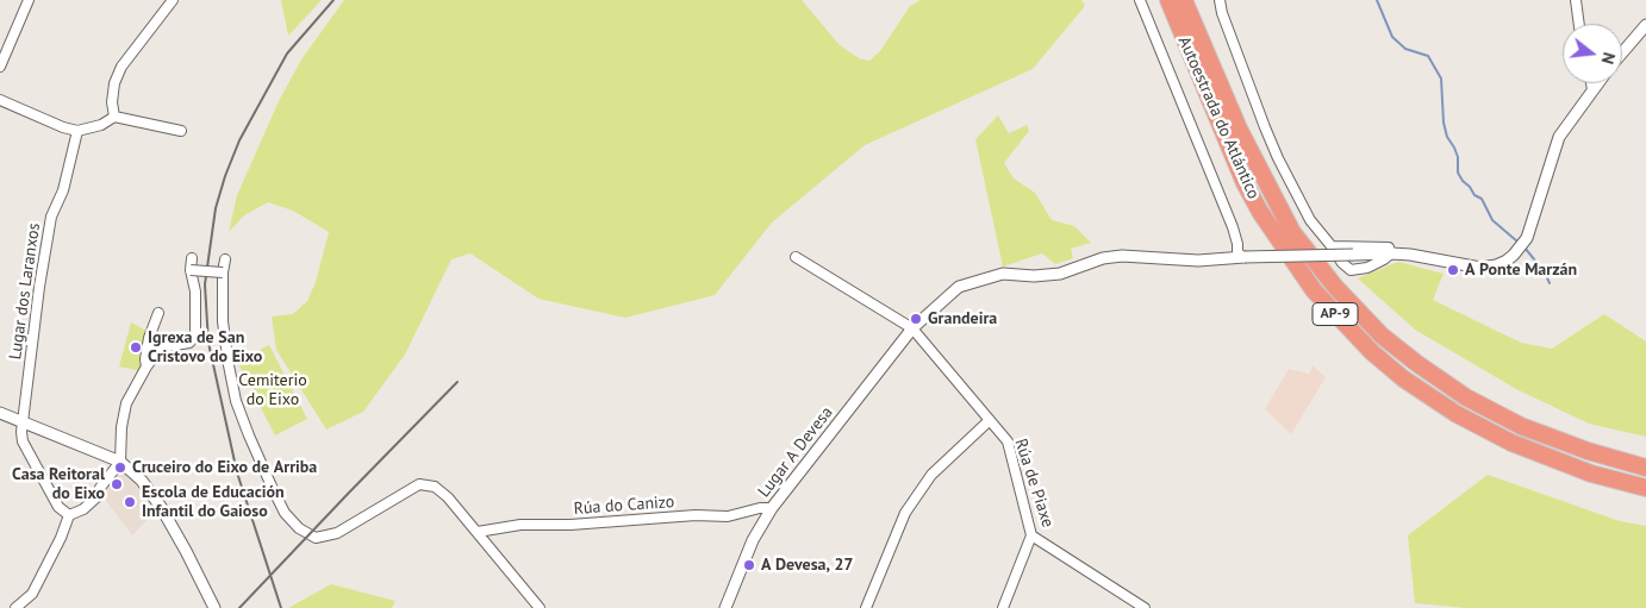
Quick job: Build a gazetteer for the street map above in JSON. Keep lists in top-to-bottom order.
{
  "streets": {
    "highway": ["Autoestrada do Atlántico", "AP-9"],
    "street": [
      "Lugar dos Laranxos",
      "Lugar A Devesa",
      "Rúa de Piaxe",
      "Rúa do Canizo"
    ]
  },
  "crossings": [
    ["Lugar A Devesa", "Rúa de Piaxe"],
    ["Lugar A Devesa", "Rúa do Canizo"]
  ],
  "parks": ["Cemiterio do Eixo"],
  "places": [
    "A Ponte Marzán",
    "Grandeira",
    "Igrexa de San Cristovo do Eixo",
    "Cruceiro do Eixo de Arriba",
    "Casa Reitoral do Eixo",
    "Escola de Educación Infantil do Gaioso",
    "A Devesa, 27"
  ],
  "north": "right"
}
